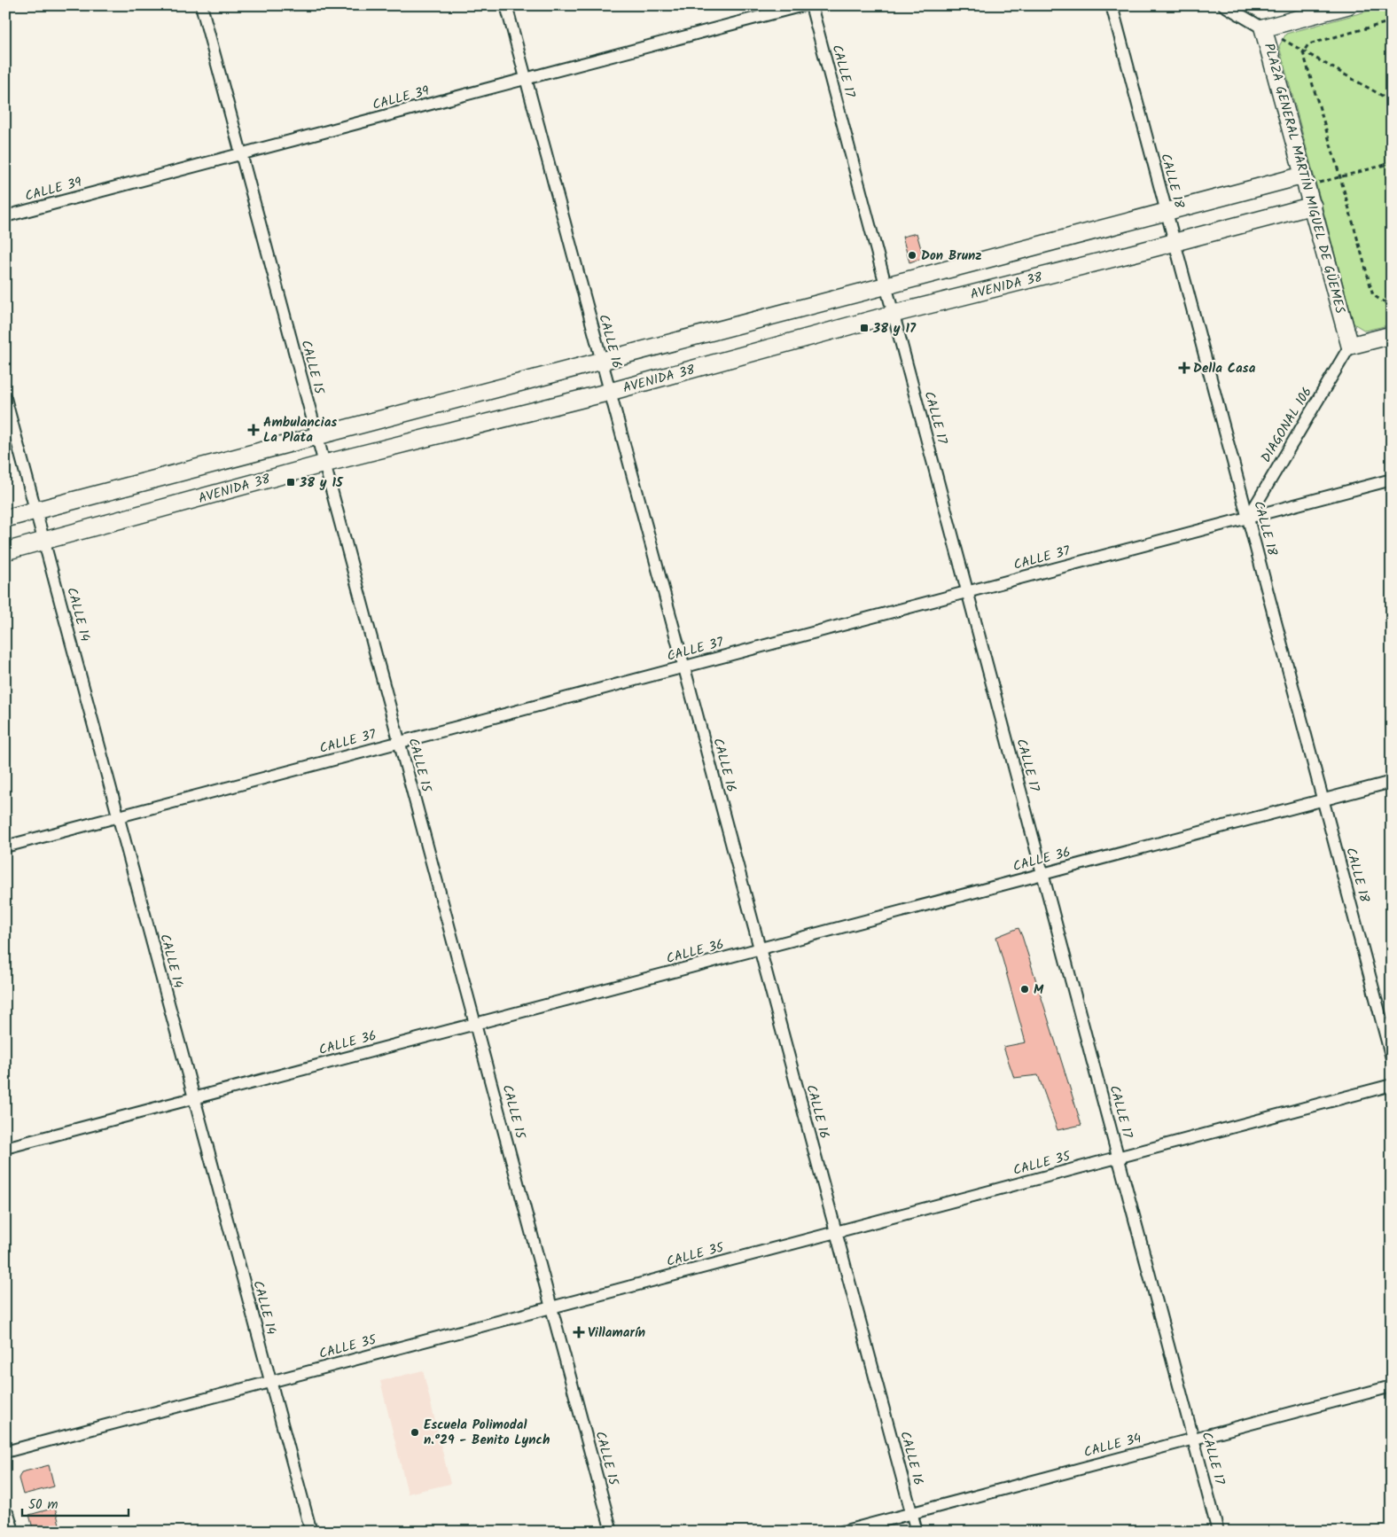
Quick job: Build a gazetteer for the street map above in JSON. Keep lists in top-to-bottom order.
{
  "streets": {
    "main road": ["PLAZA GENERAL MARTÍN MIGUEL DE GÜEMES", "AVENIDA 38"],
    "street": [
      "CALLE 17",
      "CALLE 39",
      "CALLE 18",
      "CALLE 16",
      "CALLE 15",
      "DIAGONAL 106",
      "CALLE 37",
      "CALLE 14",
      "CALLE 36",
      "CALLE 35",
      "CALLE 34"
    ]
  },
  "crossings": [
    ["CALLE 17", "AVENIDA 38"],
    ["CALLE 17", "CALLE 37"],
    ["CALLE 17", "CALLE 36"],
    ["CALLE 17", "CALLE 35"],
    ["CALLE 17", "CALLE 34"],
    ["CALLE 39", "CALLE 16"],
    ["CALLE 39", "CALLE 15"],
    ["PLAZA GENERAL MARTÍN MIGUEL DE GÜEMES", "AVENIDA 38"],
    ["PLAZA GENERAL MARTÍN MIGUEL DE GÜEMES", "DIAGONAL 106"],
    ["CALLE 18", "AVENIDA 38"],
    ["CALLE 18", "DIAGONAL 106"],
    ["CALLE 18", "CALLE 37"],
    ["CALLE 18", "CALLE 36"],
    ["AVENIDA 38", "CALLE 16"],
    ["AVENIDA 38", "CALLE 15"],
    ["AVENIDA 38", "CALLE 14"],
    ["CALLE 16", "CALLE 37"],
    ["CALLE 16", "CALLE 36"],
    ["CALLE 16", "CALLE 35"],
    ["CALLE 16", "CALLE 34"],
    ["CALLE 15", "CALLE 37"],
    ["CALLE 15", "CALLE 36"],
    ["CALLE 15", "CALLE 35"],
    ["DIAGONAL 106", "CALLE 37"],
    ["CALLE 37", "CALLE 14"],
    ["CALLE 14", "CALLE 36"],
    ["CALLE 14", "CALLE 35"]
  ],
  "places": {
    "other": ["Don Brunz", "M", "Escuela Polimodal n.°29 - Benito Lynch"],
    "transit": ["38 y 17", "38 y 15"],
    "health": ["Della Casa", "Ambulancias La Plata", "Villamarín"]
  },
  "scale_bar": "50 m"
}
